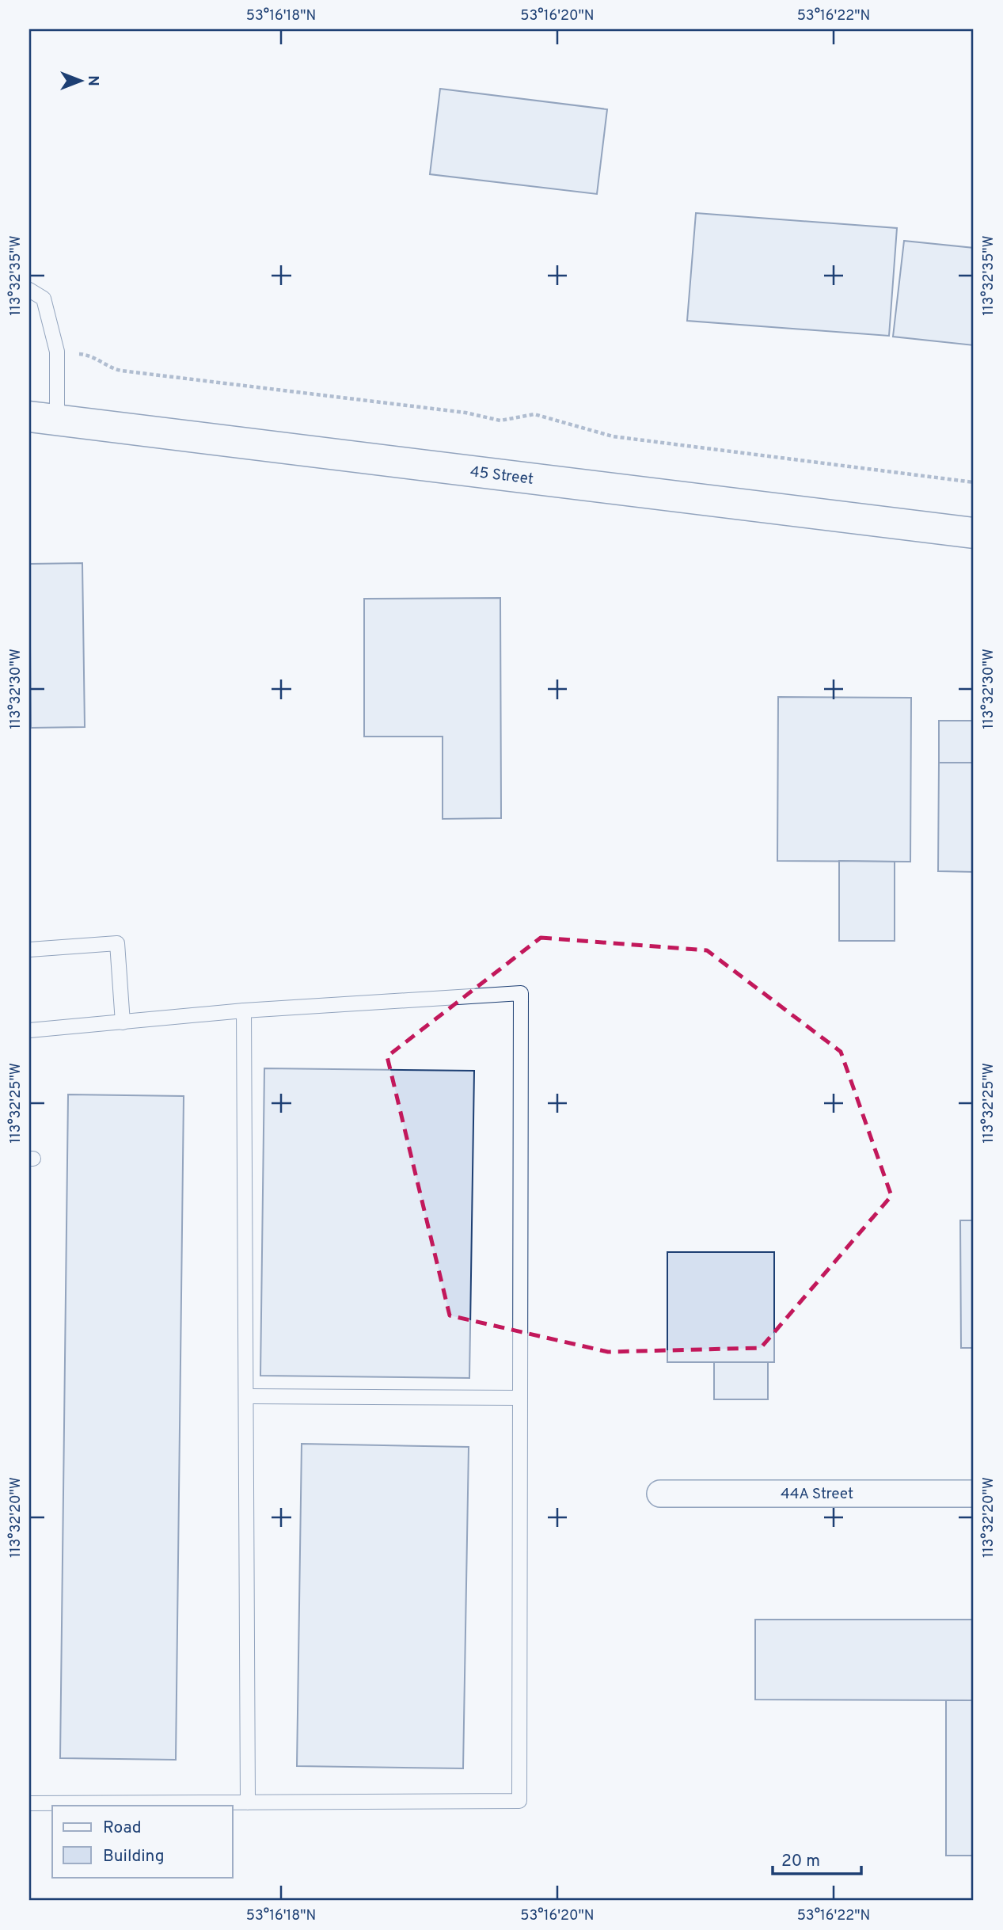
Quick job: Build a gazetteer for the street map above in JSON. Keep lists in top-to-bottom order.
{
  "streets": {
    "main road": ["45 Street"],
    "street": ["44A Street"]
  },
  "legend": ["Road", "Building"],
  "scale_bar": "20 m",
  "north": "right",
  "coordinates": [
    "53°16'18\"N",
    "53°16'20\"N",
    "53°16'22\"N",
    "113°32'35\"W",
    "113°32'30\"W",
    "113°32'25\"W",
    "113°32'20\"W"
  ]
}
